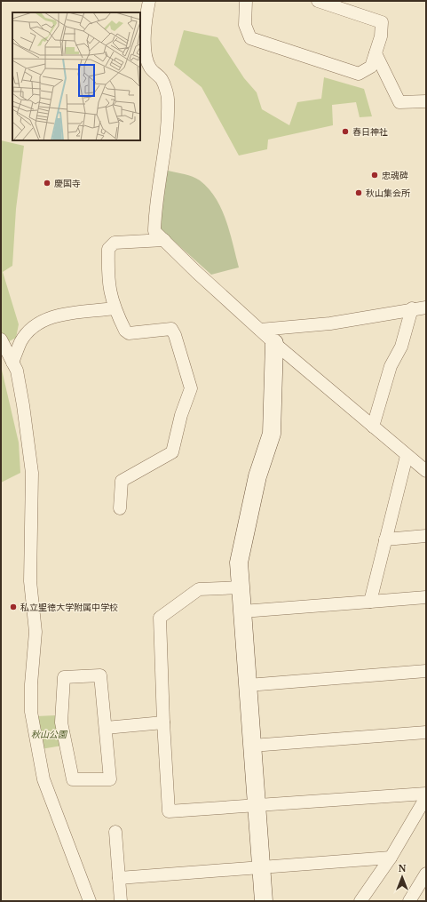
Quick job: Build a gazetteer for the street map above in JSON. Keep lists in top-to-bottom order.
{
  "parks": ["秋山公園"],
  "places": [
    "春日神社",
    "忠魂碑",
    "慶国寺",
    "秋山集会所",
    "私立聖徳大学附属中学校"
  ],
  "north": "top"
}
